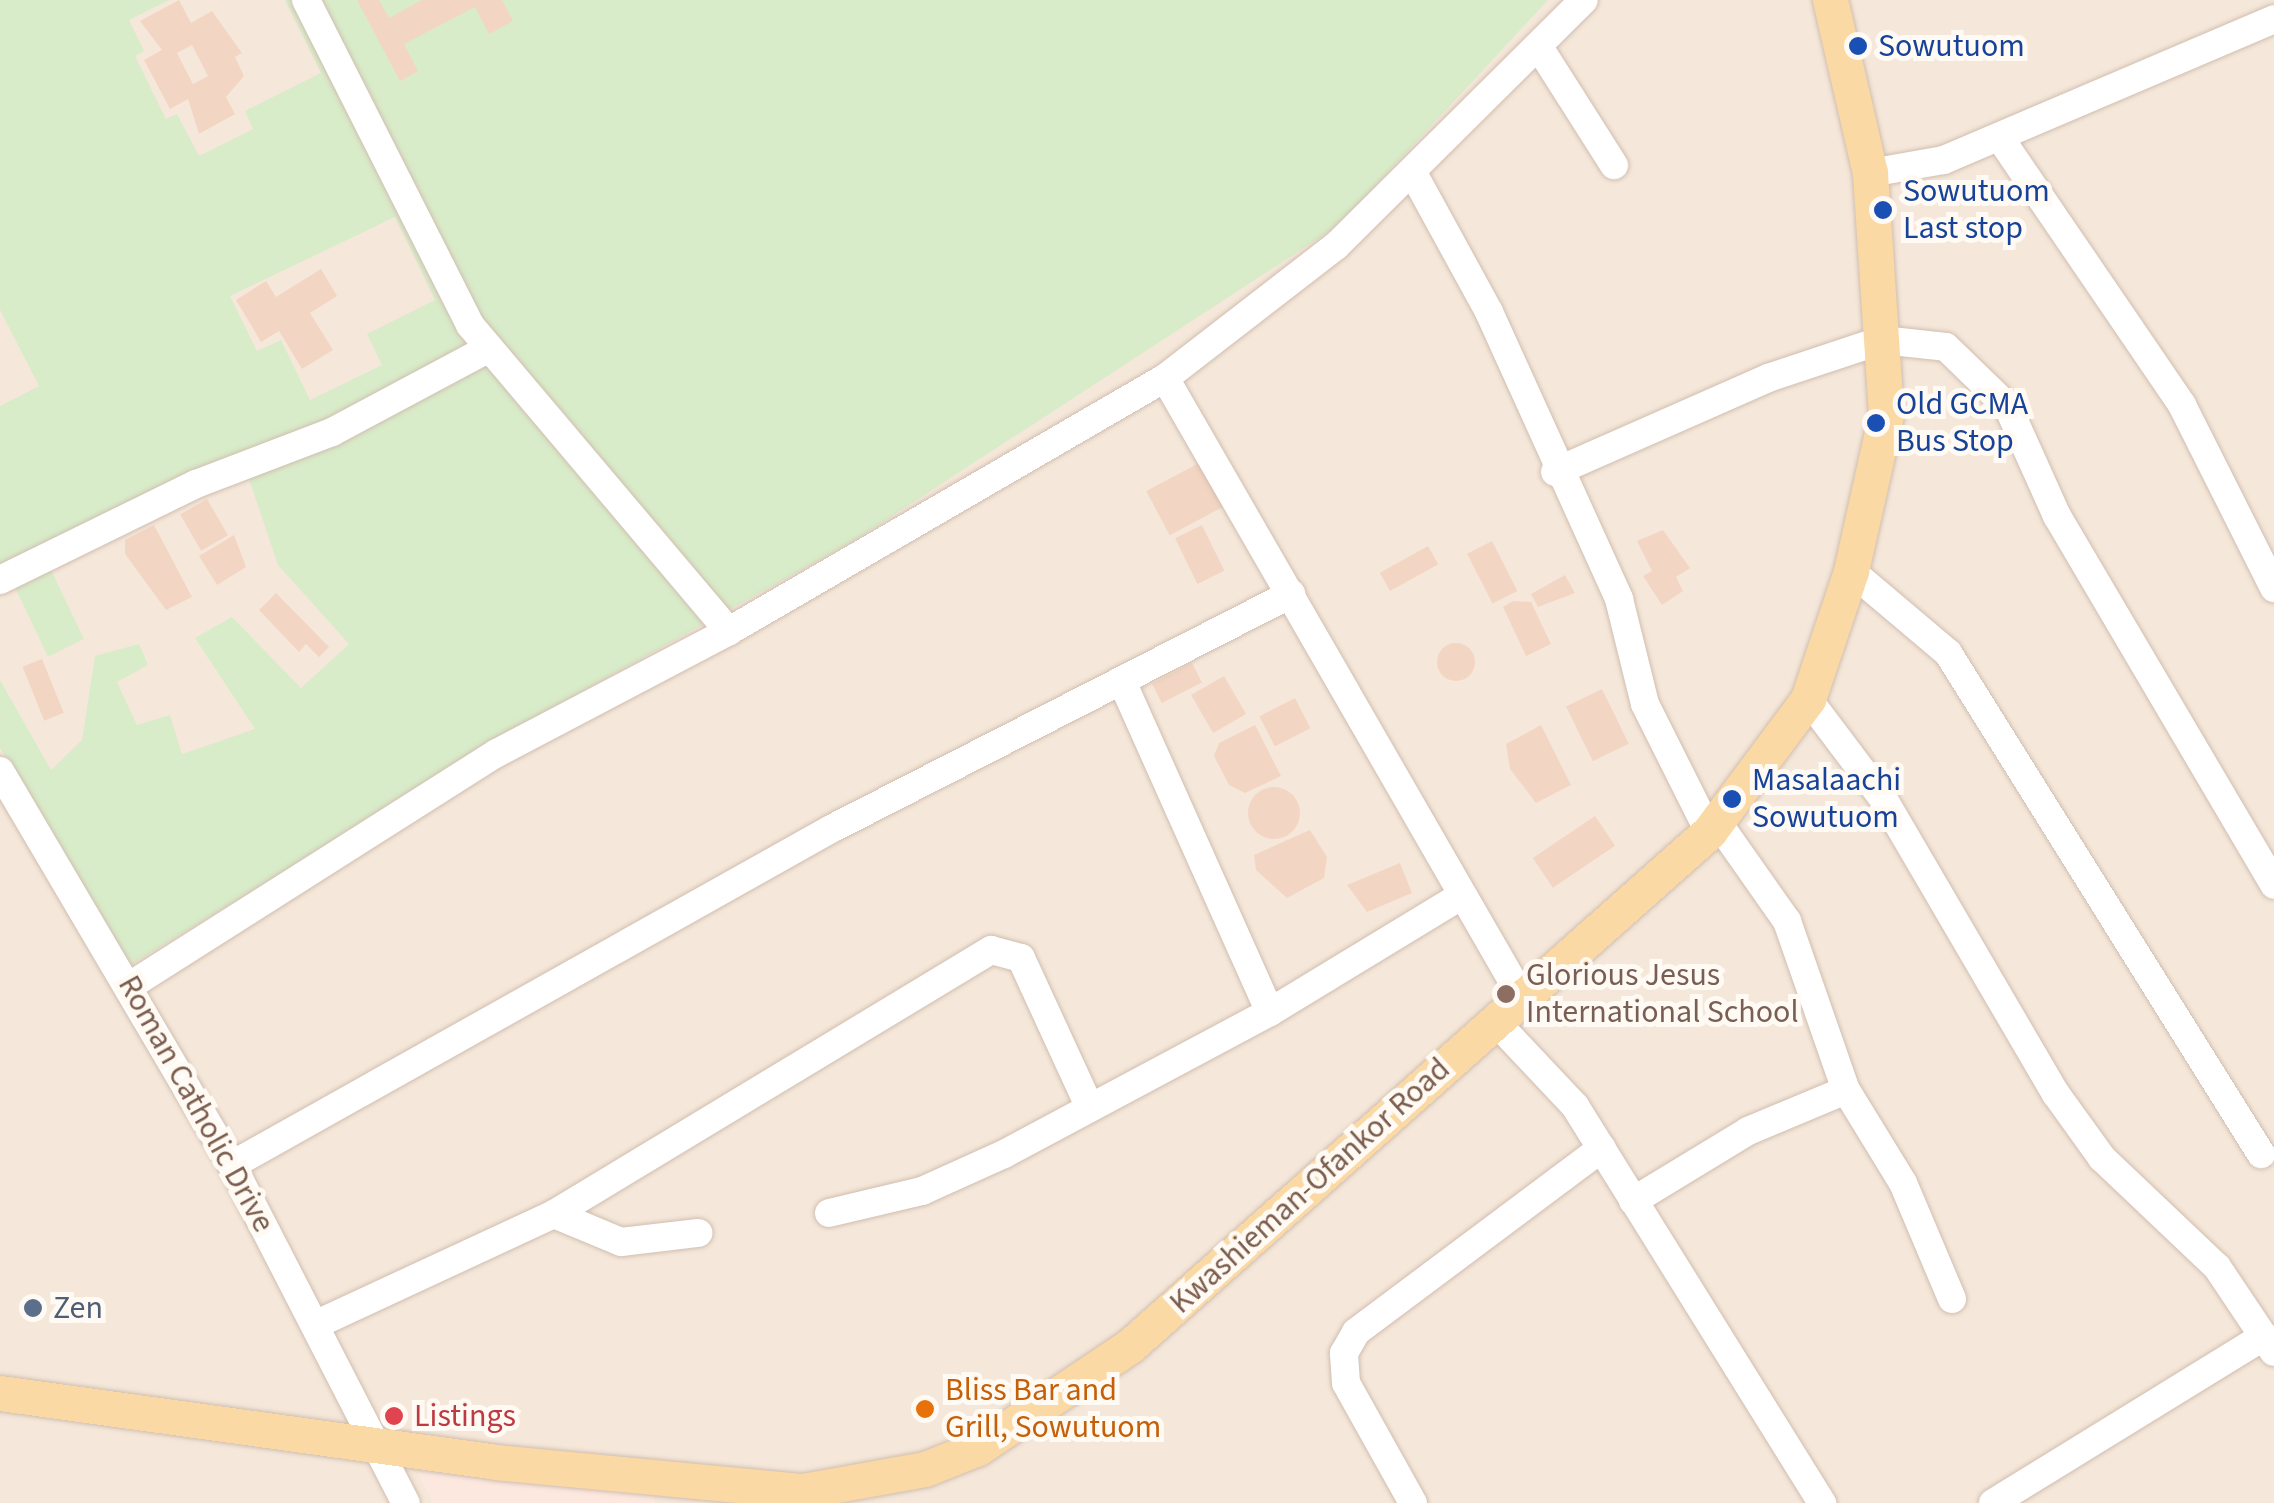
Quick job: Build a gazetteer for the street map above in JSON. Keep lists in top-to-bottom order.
{
  "streets": {
    "main road": ["Kwashieman-Ofankor Road"],
    "street": ["Roman Catholic Drive"]
  },
  "crossings": [
    ["Roman Catholic Drive", "Kwashieman-Ofankor Road"]
  ],
  "places": [
    "Sowutuom",
    "Sowutuom Last stop",
    "Old GCMA Bus Stop",
    "Masalaachi Sowutuom",
    "Glorious Jesus International School",
    "Zen",
    "Bliss Bar and Grill, Sowutuom",
    "Listings"
  ]
}
